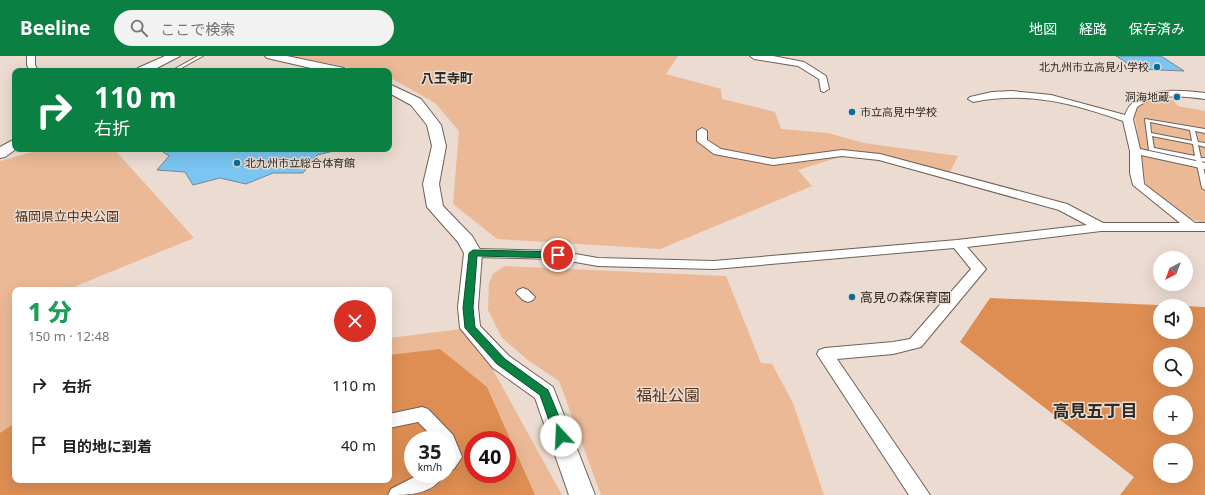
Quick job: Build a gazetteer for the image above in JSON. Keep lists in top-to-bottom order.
{
  "districts": ["八王寺町", "高見五丁目"],
  "parks": ["福岡県立中央公園", "福祉公園"],
  "places": [
    "北九州市立高見小学校",
    "洞海地蔵",
    "市立高見中学校",
    "北九州市立総合体育館",
    "高見の森保育園"
  ],
  "north": "bottom left",
  "page": {
    "header": "Beeline",
    "search": "ここで検索",
    "nav": ["地図", "経路", "保存済み"],
    "turn": ["110 m", "右折"],
    "map_buttons": ["+", "−"],
    "heading": ["1 分", "150 m · 12:48"],
    "list": [
      {
        "name": "右折",
        "value": "110 m"
      },
      {
        "name": "目的地に到着",
        "value": "40 m"
      }
    ],
    "speed": "35 km/h",
    "limit": "40"
  }
}
